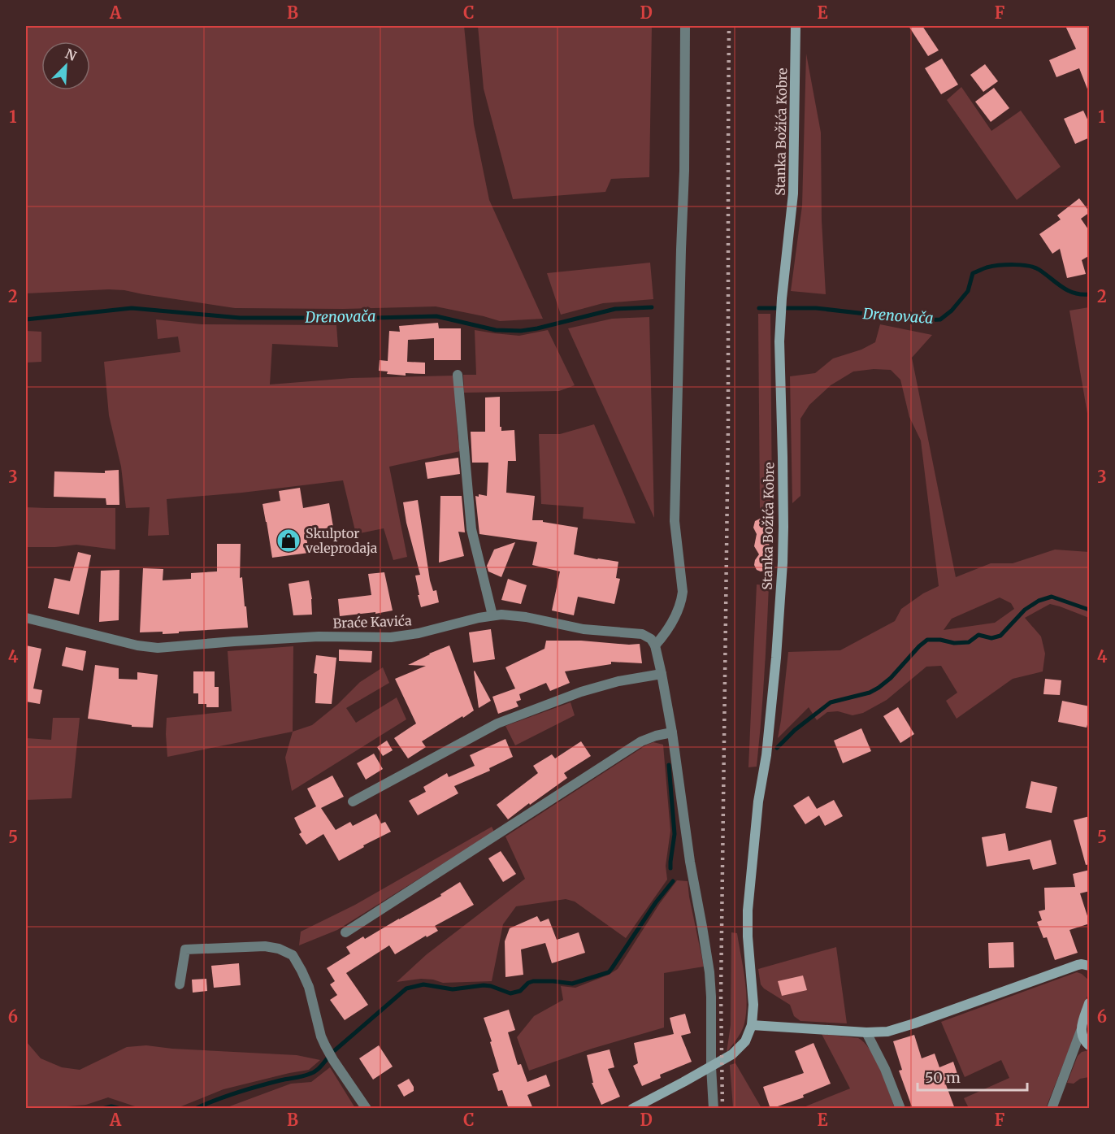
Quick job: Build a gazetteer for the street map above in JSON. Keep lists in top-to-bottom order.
{
  "streets": {
    "street": ["Stanka Božića Kobre", "Braće Kavića"]
  },
  "water": ["Drenovača"],
  "places": {
    "shop": ["Skulptor veleprodaja"]
  },
  "scale_bar": "50 m",
  "north": "top right",
  "grid": {
    "columns": [
      "A",
      "B",
      "C",
      "D",
      "E",
      "F"
    ],
    "rows": [
      "1",
      "2",
      "3",
      "4",
      "5",
      "6"
    ]
  }
}
